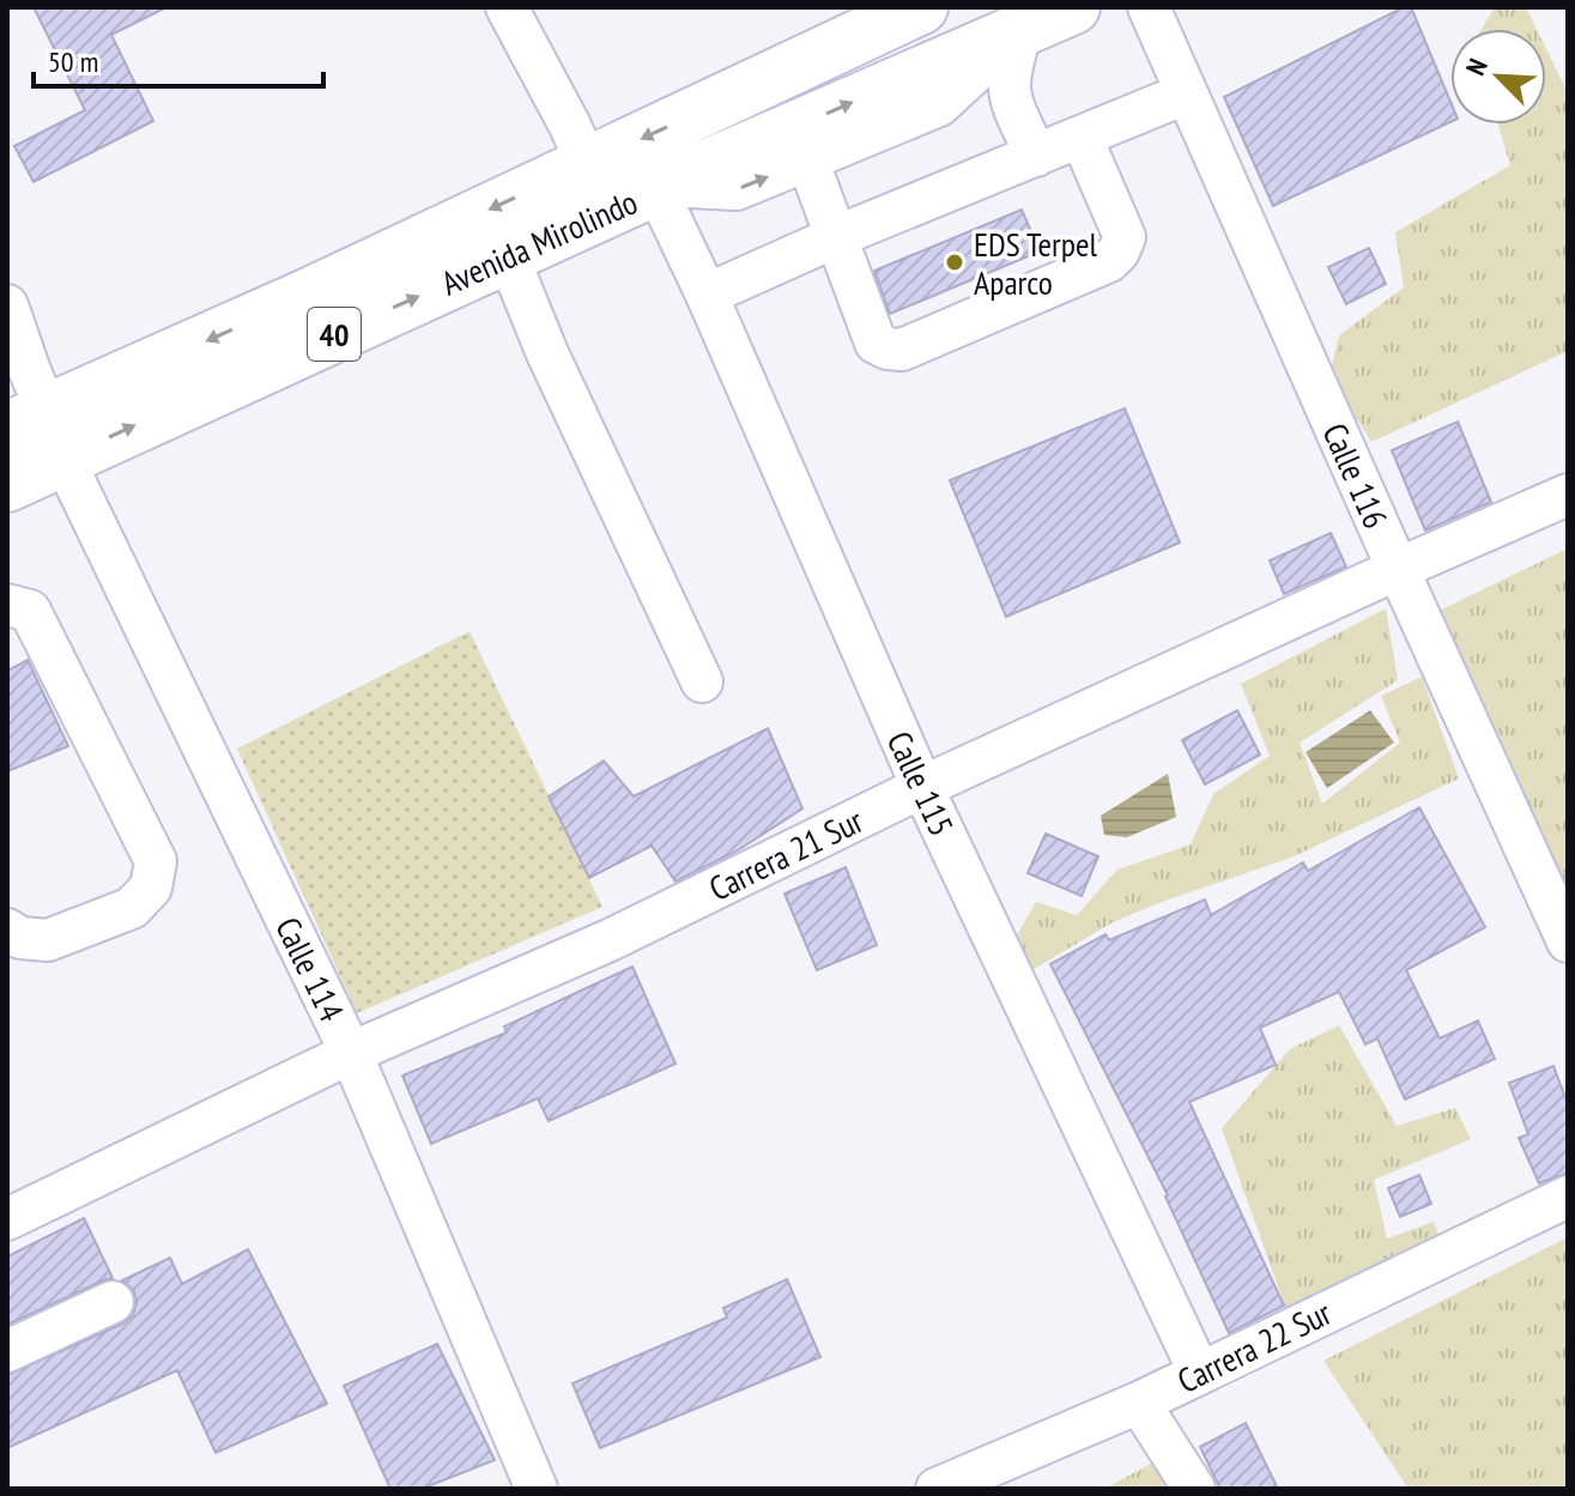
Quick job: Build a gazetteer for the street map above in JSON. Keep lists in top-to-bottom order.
{
  "streets": {
    "main road": ["Avenida Mirolindo", "40"],
    "street": [
      "Calle 116",
      "Calle 115",
      "Carrera 21 Sur",
      "Calle 114",
      "Carrera 22 Sur"
    ]
  },
  "crossings": [
    ["Avenida Mirolindo", "Calle 115"],
    ["Avenida Mirolindo", "Calle 114"],
    ["Calle 116", "Carrera 21 Sur"],
    ["Calle 115", "Carrera 21 Sur"],
    ["Calle 115", "Carrera 22 Sur"],
    ["Carrera 21 Sur", "Calle 114"]
  ],
  "places": ["EDS Terpel Aparco"],
  "scale_bar": "50 m",
  "north": "top left"
}
